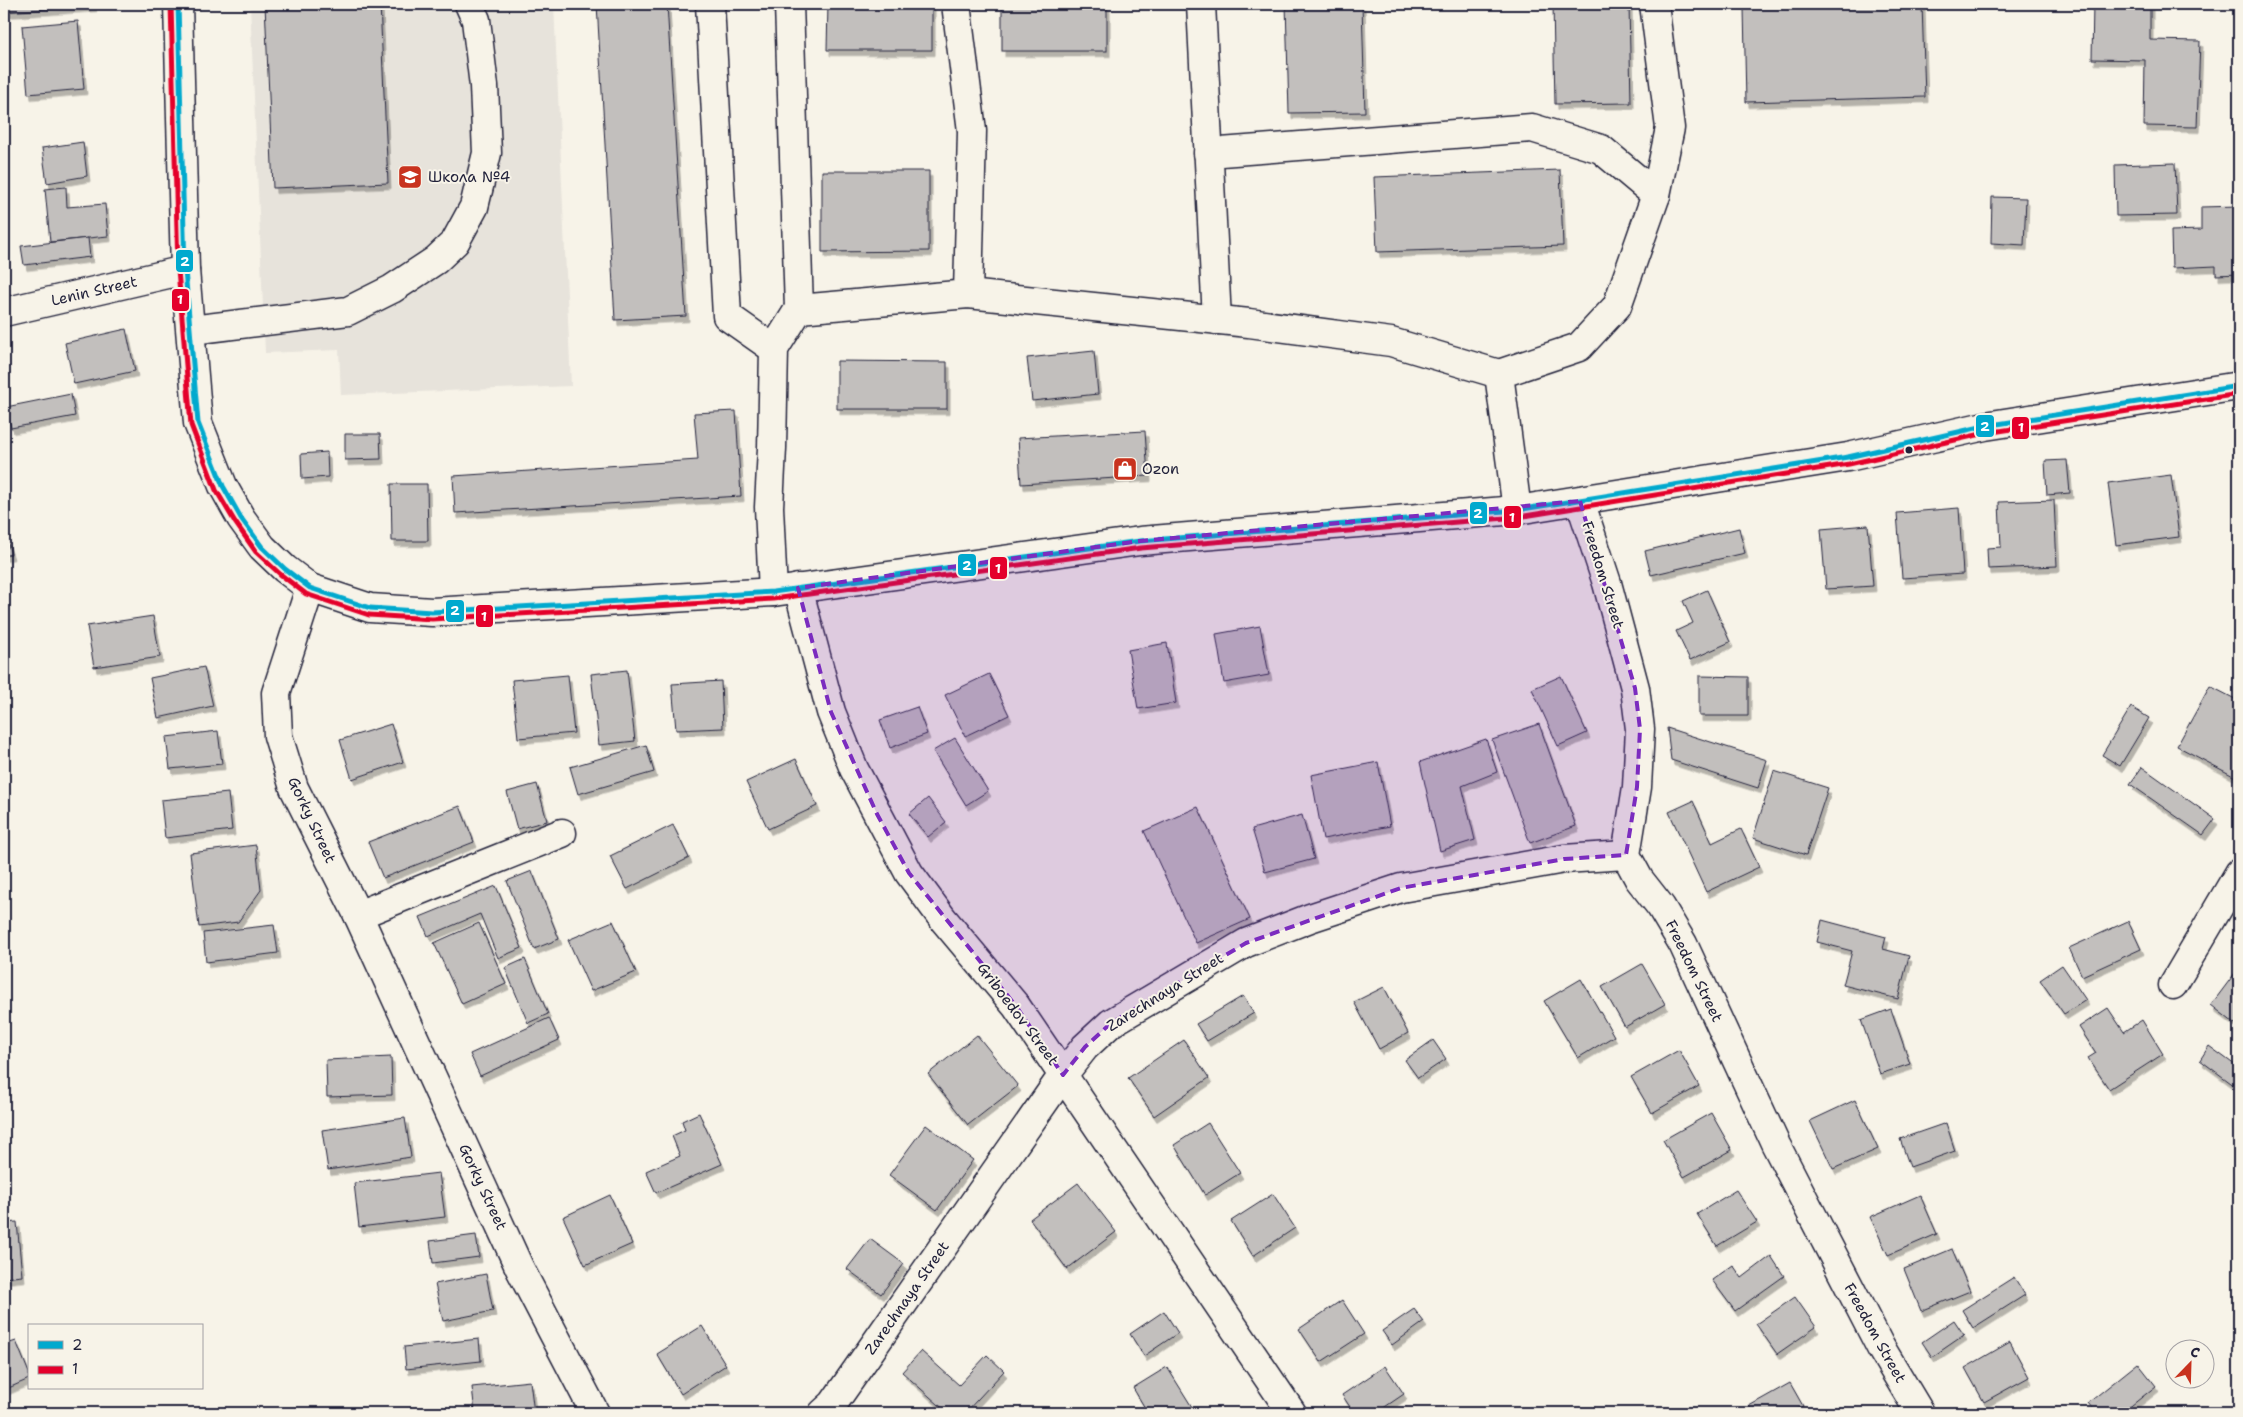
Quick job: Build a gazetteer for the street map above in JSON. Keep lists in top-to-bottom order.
{
  "streets": {
    "street": [
      "Lenin Street",
      "Freedom Street",
      "Gorky Street",
      "Zarechnaya Street",
      "Griboedov Street"
    ]
  },
  "crossings": [
    ["Freedom Street", "Zarechnaya Street"],
    ["Zarechnaya Street", "Griboedov Street"]
  ],
  "places": {
    "school or university": ["Школа №4"],
    "shop": ["Ozon"]
  },
  "lines": ["transit line 2", "transit line 1"],
  "legend": ["2", "1"],
  "north": "top right"
}
